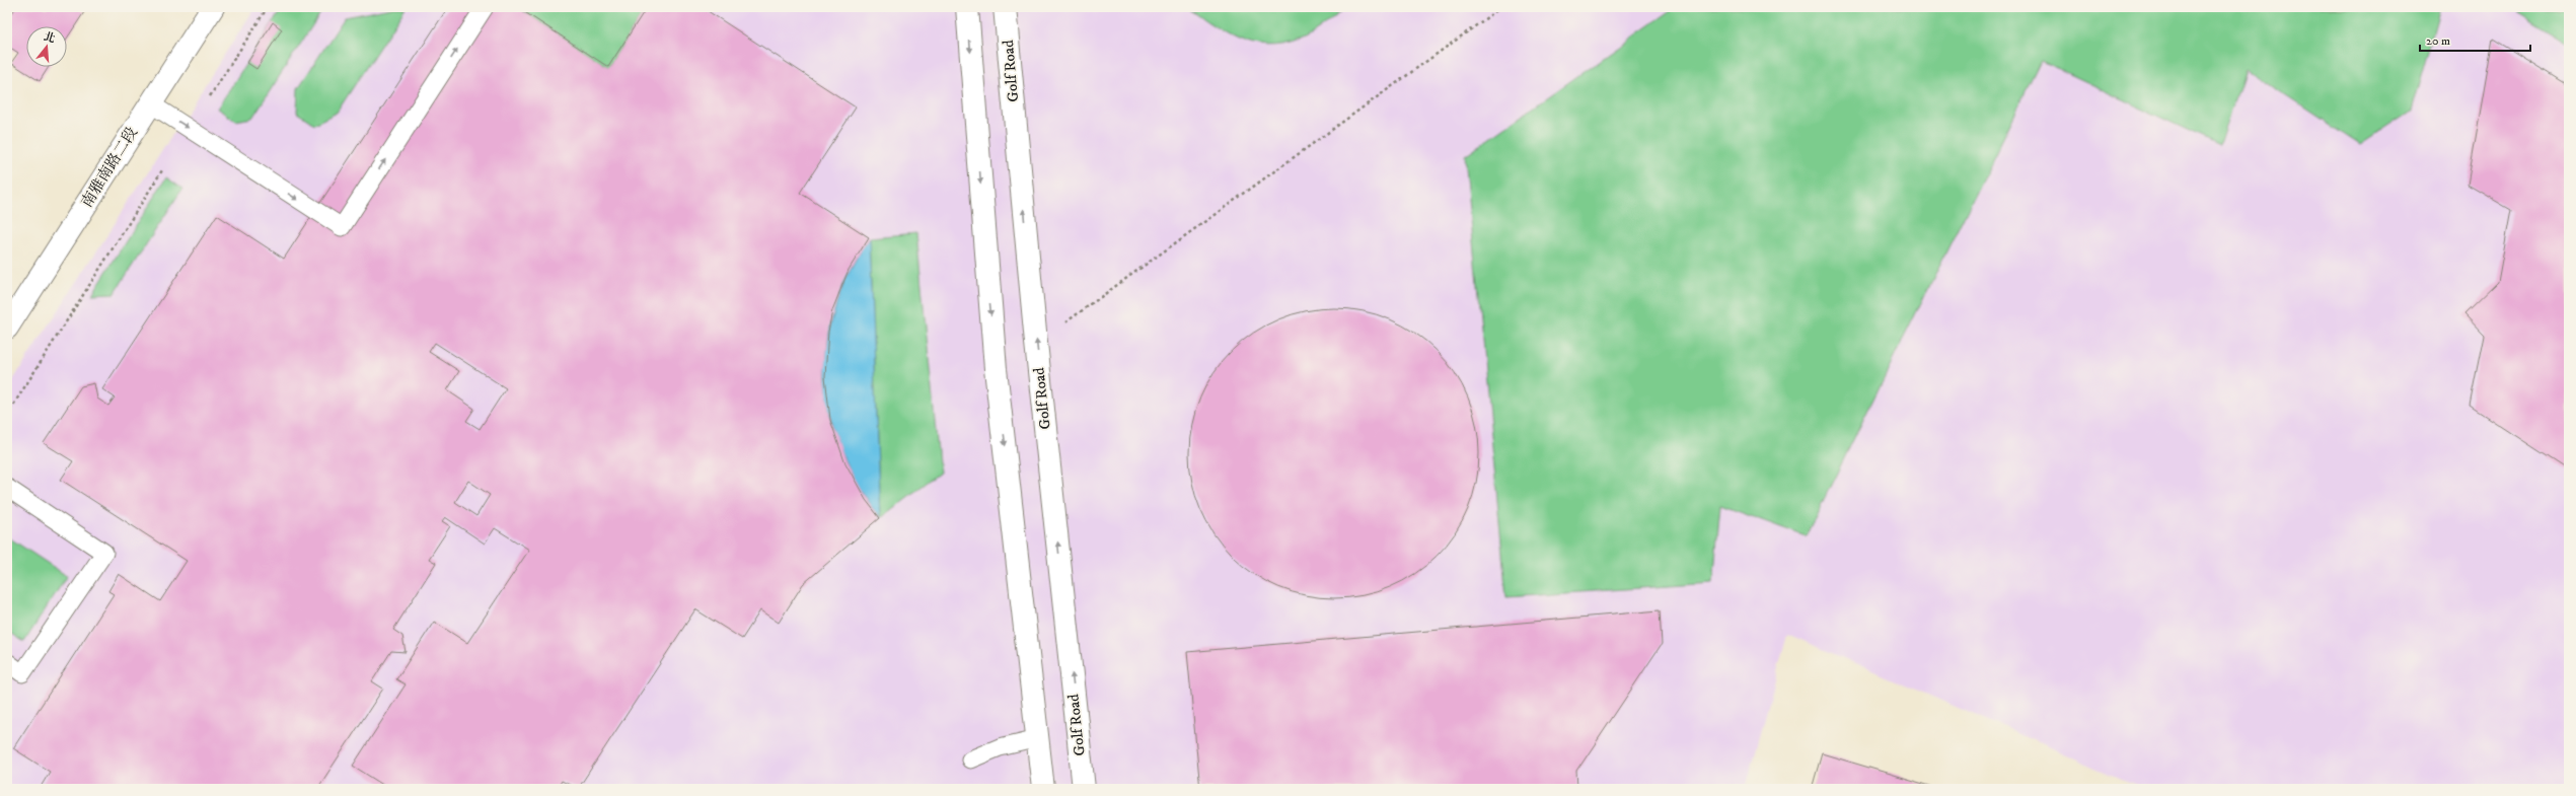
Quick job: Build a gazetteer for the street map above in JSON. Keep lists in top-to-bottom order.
{
  "streets": {
    "street": ["Golf Road", "南雅南路二段"]
  },
  "scale_bar": "20 m",
  "north": "top"
}
